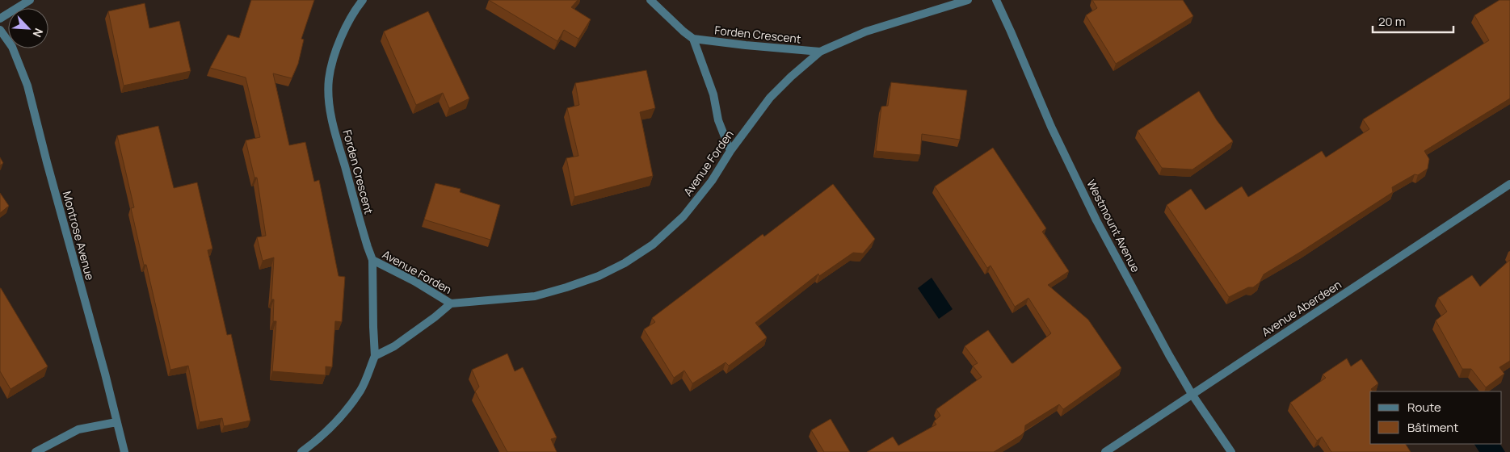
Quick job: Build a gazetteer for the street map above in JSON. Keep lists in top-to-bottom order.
{
  "streets": {
    "street": [
      "Forden Crescent",
      "Avenue Forden",
      "Westmount Avenue",
      "Montrose Avenue",
      "Avenue Aberdeen"
    ]
  },
  "crossings": [
    ["Forden Crescent", "Avenue Forden"],
    ["Westmount Avenue", "Avenue Aberdeen"]
  ],
  "legend": ["Route", "Bâtiment"],
  "scale_bar": "20 m",
  "north": "bottom right"
}
